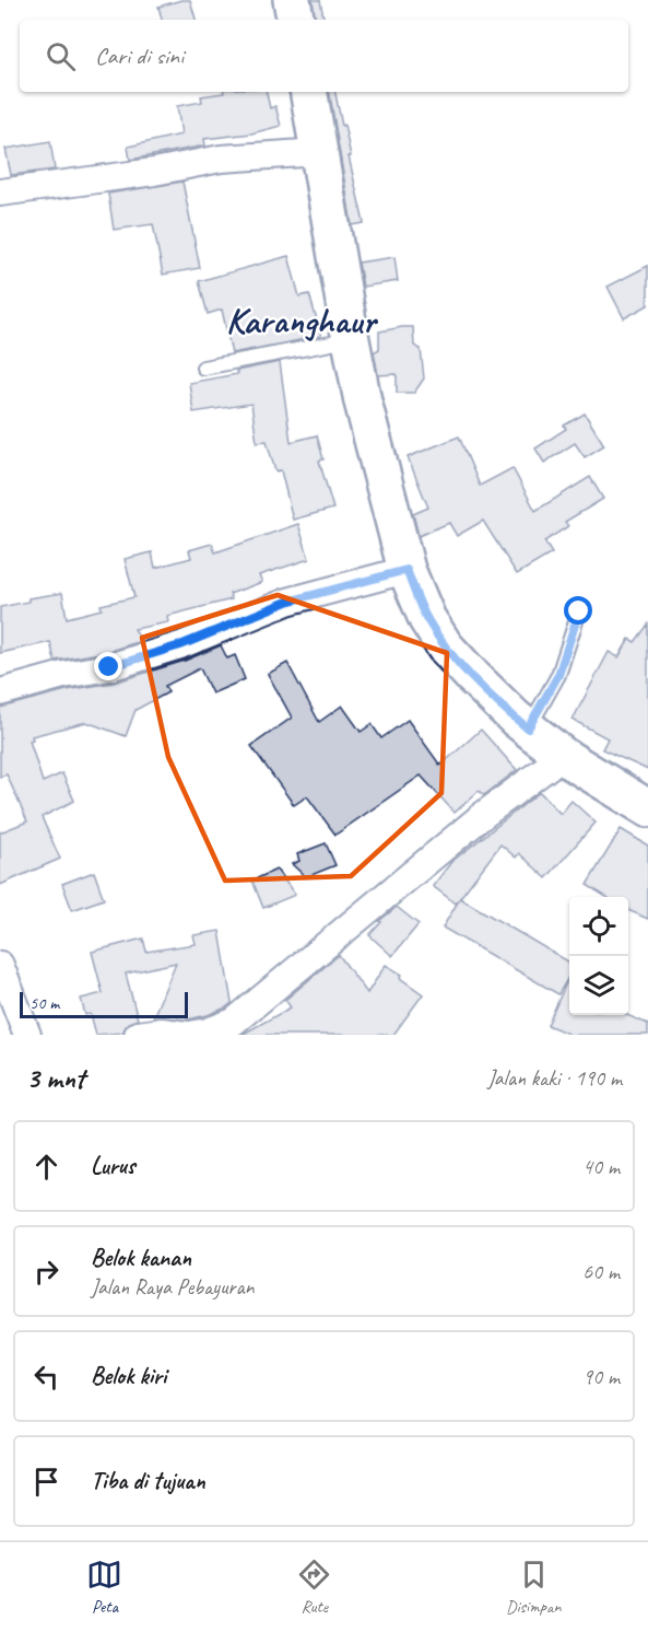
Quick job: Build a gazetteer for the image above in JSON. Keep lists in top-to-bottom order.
{
  "districts": ["Karanghaur"],
  "scale_bar": "50 m",
  "page": {
    "search": "Cari di sini",
    "scale": "50 m",
    "heading": ["3 mnt", "Jalan kaki · 190 m"],
    "list": [
      ["Lurus", "40 m"],
      ["Belok kanan", "Jalan Raya Pebayuran", "60 m"],
      ["Belok kiri", "90 m"],
      "Tiba di tujuan"
    ],
    "nav": ["Peta", "Rute", "Disimpan"]
  }
}
